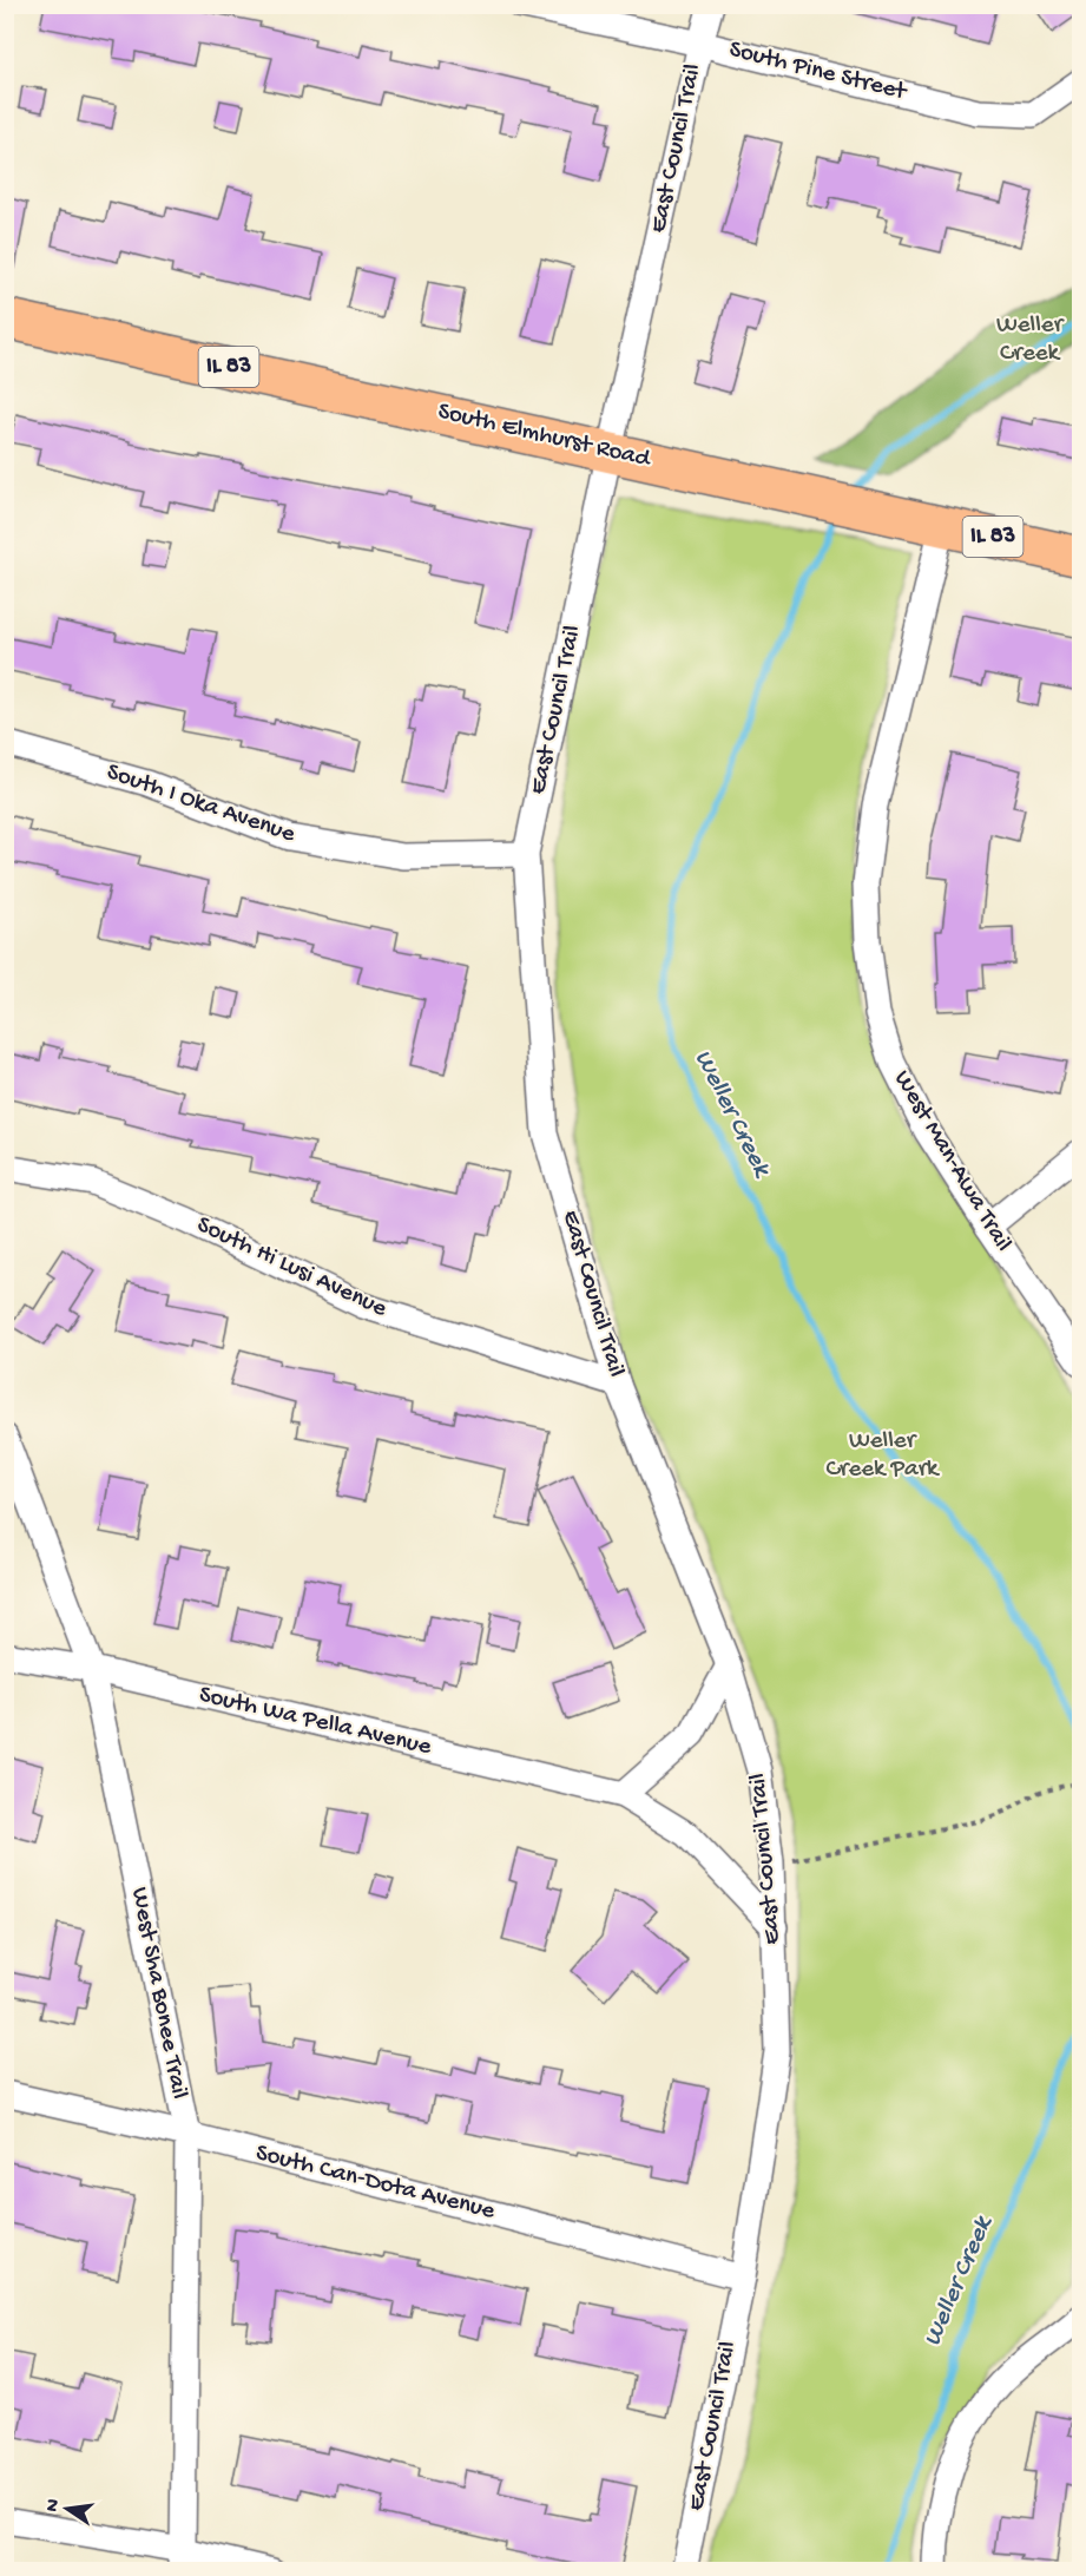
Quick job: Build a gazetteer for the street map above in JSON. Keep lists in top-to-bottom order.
{
  "streets": {
    "main road": ["IL 83", "South Elmhurst Road"],
    "street": [
      "South Pine Street",
      "East Council Trail",
      "South I Oka Avenue",
      "West Man-Awa Trail",
      "South Hi Lusi Avenue",
      "South Wa Pella Avenue",
      "West Sha Bonee Trail",
      "South Can-Dota Avenue"
    ]
  },
  "crossings": [
    ["South Pine Street", "East Council Trail"],
    ["East Council Trail", "South Elmhurst Road"],
    ["East Council Trail", "South I Oka Avenue"],
    ["East Council Trail", "South Hi Lusi Avenue"],
    ["East Council Trail", "South Wa Pella Avenue"],
    ["East Council Trail", "South Can-Dota Avenue"],
    ["South Elmhurst Road", "West Man-Awa Trail"],
    ["South Wa Pella Avenue", "West Sha Bonee Trail"],
    ["West Sha Bonee Trail", "South Can-Dota Avenue"]
  ],
  "water": ["Weller Creek"],
  "parks": ["Weller Creek", "Weller Creek Park"],
  "north": "left"
}
